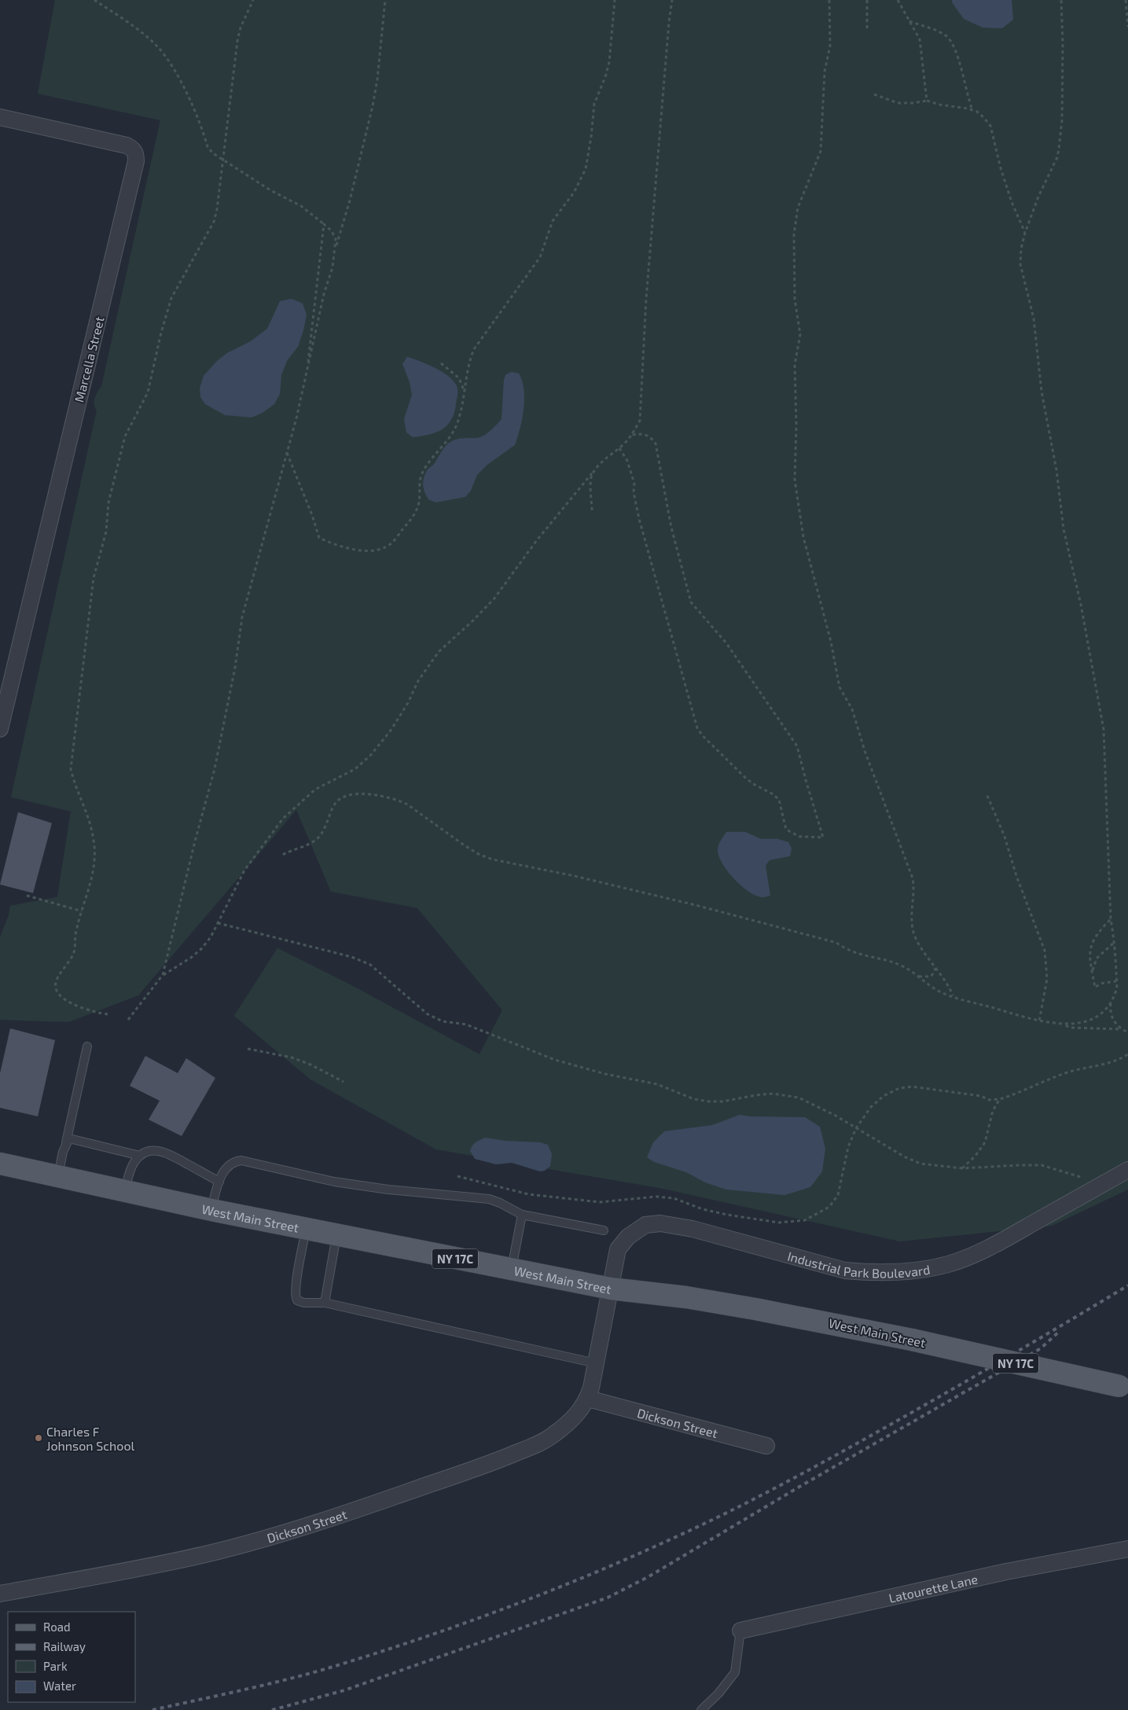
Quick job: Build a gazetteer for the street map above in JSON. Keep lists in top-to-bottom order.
{
  "streets": {
    "main road": ["West Main Street", "NY 17C"],
    "street": [
      "Marcella Street",
      "Industrial Park Boulevard",
      "Dickson Street",
      "Latourette Lane"
    ]
  },
  "crossings": [
    ["West Main Street", "Industrial Park Boulevard"],
    ["West Main Street", "Dickson Street"],
    ["Industrial Park Boulevard", "Dickson Street"]
  ],
  "places": ["Charles F Johnson School"],
  "legend": [
    "Road",
    "Railway",
    "Park",
    "Water"
  ]
}
